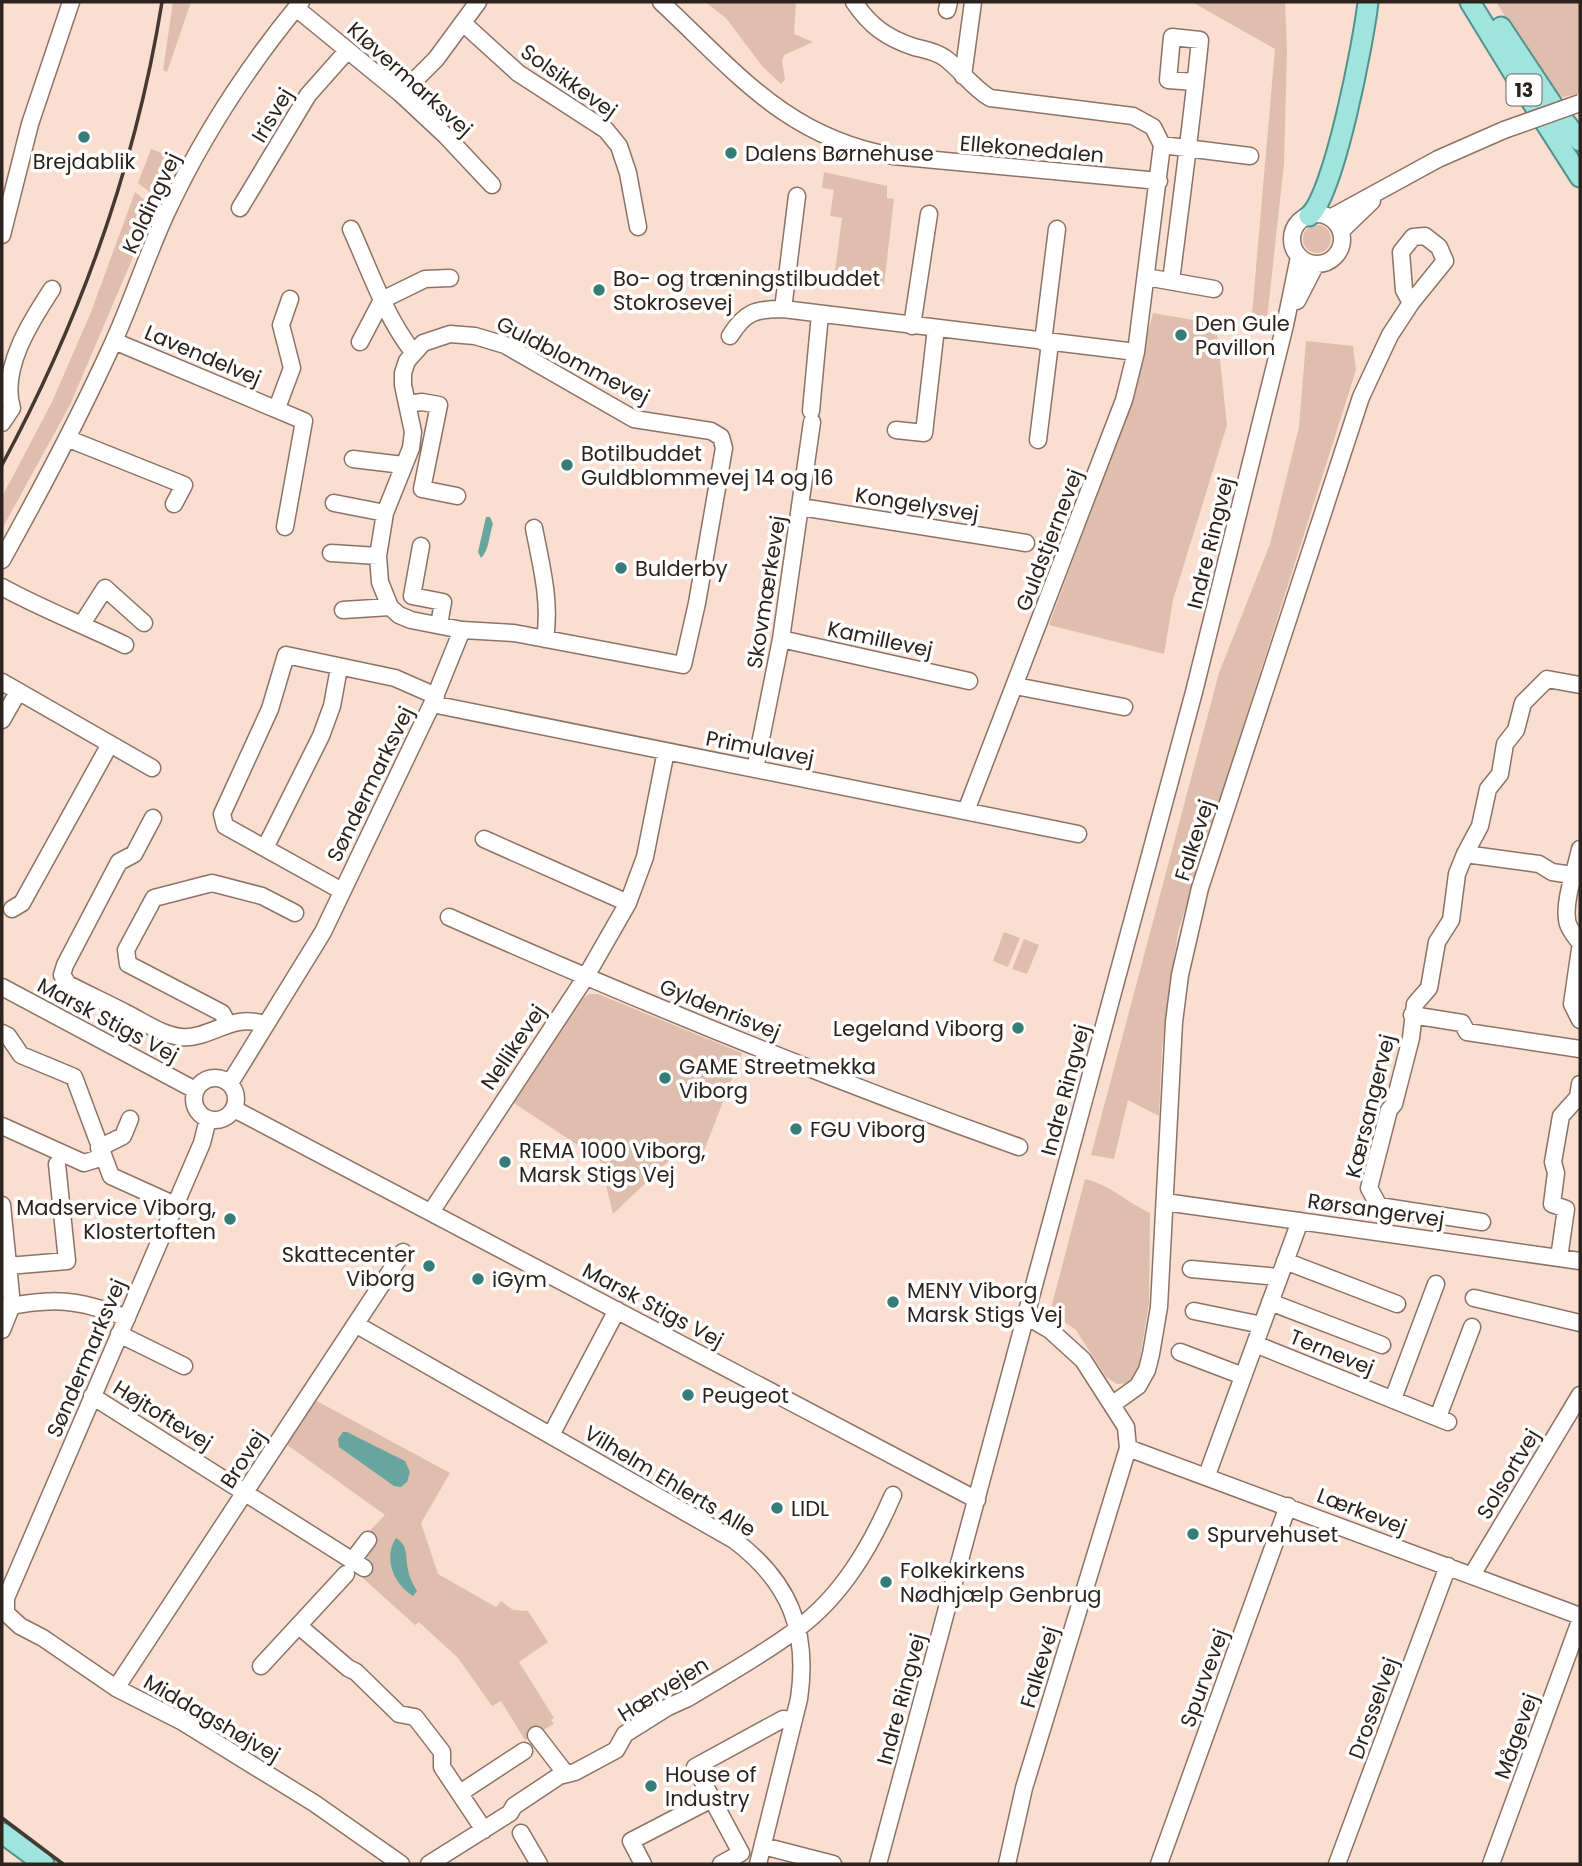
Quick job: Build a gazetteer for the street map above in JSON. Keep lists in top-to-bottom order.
{
  "streets": {
    "main road": ["13"],
    "street": [
      "Kløvermarksvej",
      "Solsikkevej",
      "Irisvej",
      "Ellekonedalen",
      "Koldingvej",
      "Lavendelvej",
      "Guldblommevej",
      "Kongelysvej",
      "Guldstjernevej",
      "Indre Ringvej",
      "Skovmærkevej",
      "Kamillevej",
      "Primulavej",
      "Søndermarksvej",
      "Falkevej",
      "Gyldenrisvej",
      "Marsk Stigs Vej",
      "Nellikevej",
      "Kærsangervej",
      "Rørsangervej",
      "Ternevej",
      "Højtoftevej",
      "Brovej",
      "Solsortvej",
      "Vilhelm Ehlerts Alle",
      "Lærkevej",
      "Spurvevej",
      "Hærvejen",
      "Drosselvej",
      "Middagshøjvej",
      "Mågevej"
    ]
  },
  "crossings": [
    ["Kløvermarksvej", "Irisvej"],
    ["Kløvermarksvej", "Koldingvej"],
    ["Ellekonedalen", "Guldstjernevej"],
    ["Koldingvej", "Lavendelvej"],
    ["Guldblommevej", "Søndermarksvej"],
    ["Kongelysvej", "Skovmærkevej"],
    ["Guldstjernevej", "Primulavej"],
    ["Indre Ringvej", "Marsk Stigs Vej"],
    ["Skovmærkevej", "Kamillevej"],
    ["Skovmærkevej", "Primulavej"],
    ["Primulavej", "Søndermarksvej"],
    ["Primulavej", "Nellikevej"],
    ["Søndermarksvej", "Marsk Stigs Vej"],
    ["Søndermarksvej", "Højtoftevej"],
    ["Søndermarksvej", "Middagshøjvej"],
    ["Falkevej", "Rørsangervej"],
    ["Falkevej", "Lærkevej"],
    ["Gyldenrisvej", "Nellikevej"],
    ["Marsk Stigs Vej", "Nellikevej"],
    ["Marsk Stigs Vej", "Vilhelm Ehlerts Alle"],
    ["Kærsangervej", "Rørsangervej"],
    ["Højtoftevej", "Brovej"],
    ["Brovej", "Vilhelm Ehlerts Alle"],
    ["Brovej", "Middagshøjvej"],
    ["Solsortvej", "Lærkevej"],
    ["Vilhelm Ehlerts Alle", "Hærvejen"],
    ["Lærkevej", "Spurvevej"],
    ["Lærkevej", "Drosselvej"]
  ],
  "places": [
    "Brejdablik",
    "Dalens Børnehuse",
    "Bo- og træningstilbuddet Stokrosevej",
    "Den Gule Pavillon",
    "Botilbuddet Guldblommevej 14 og 16",
    "Bulderby",
    "Legeland Viborg",
    "GAME Streetmekka Viborg",
    "FGU Viborg",
    "REMA 1000 Viborg, Marsk Stigs Vej",
    "Madservice Viborg, Klostertoften",
    "Skattecenter Viborg",
    "iGym",
    "MENY Viborg Marsk Stigs Vej",
    "Peugeot",
    "LIDL",
    "Spurvehuset",
    "Folkekirkens Nødhjælp Genbrug",
    "House of Industry"
  ]
}
